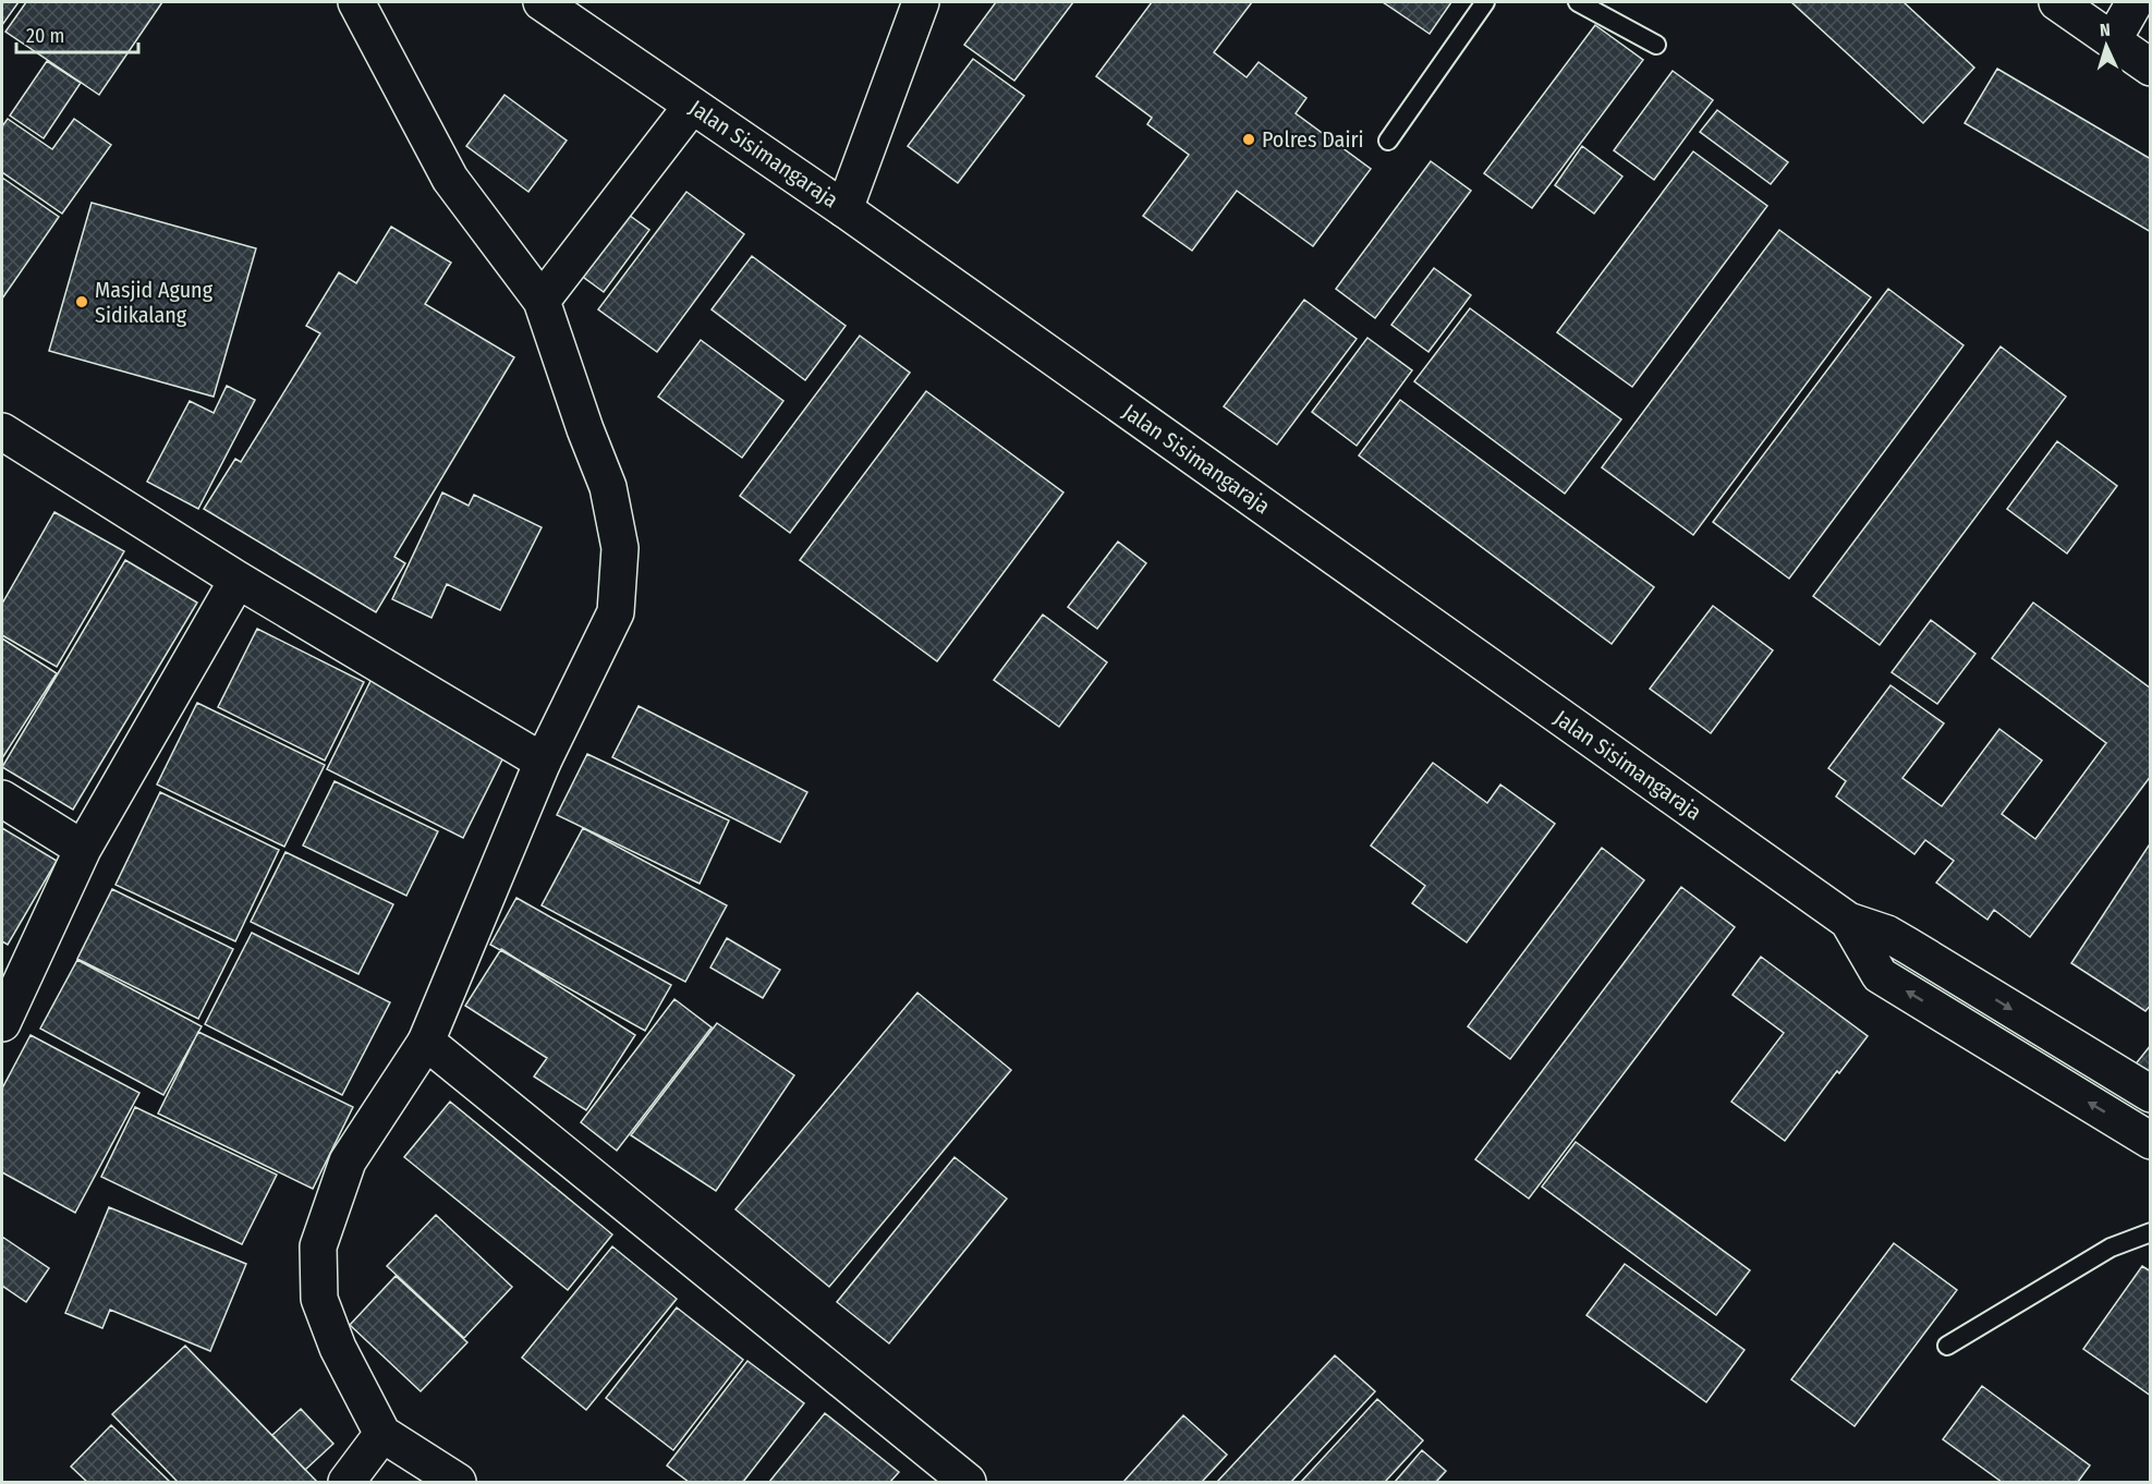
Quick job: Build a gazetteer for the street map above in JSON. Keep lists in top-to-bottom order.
{
  "streets": {
    "main road": ["Jalan Sisimangaraja"]
  },
  "places": ["Polres Dairi", "Masjid Agung Sidikalang"],
  "scale_bar": "20 m",
  "north": "top"
}
